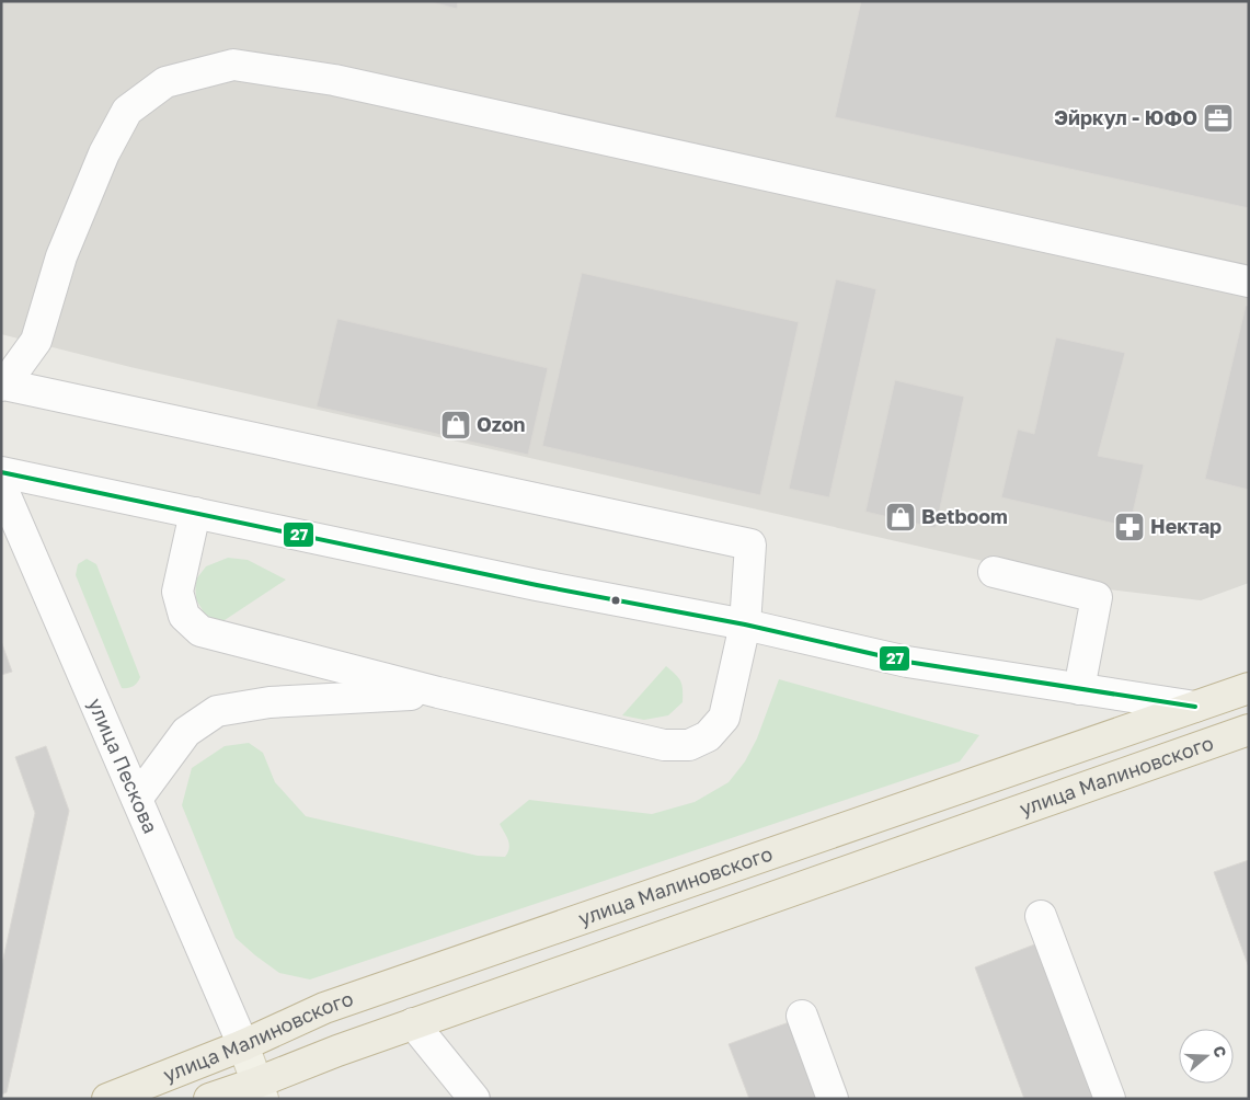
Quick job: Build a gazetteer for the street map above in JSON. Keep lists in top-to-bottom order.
{
  "streets": {
    "highway": ["улица Малиновского"],
    "street": ["улица Пескова"]
  },
  "crossings": [
    ["улица Пескова", "улица Малиновского"]
  ],
  "places": {
    "office": ["Эйркул - ЮФО"],
    "shop": ["Ozon", "Betboom"],
    "pharmacy": ["Нектар"]
  },
  "lines": ["transit line 27"],
  "north": "right"
}
